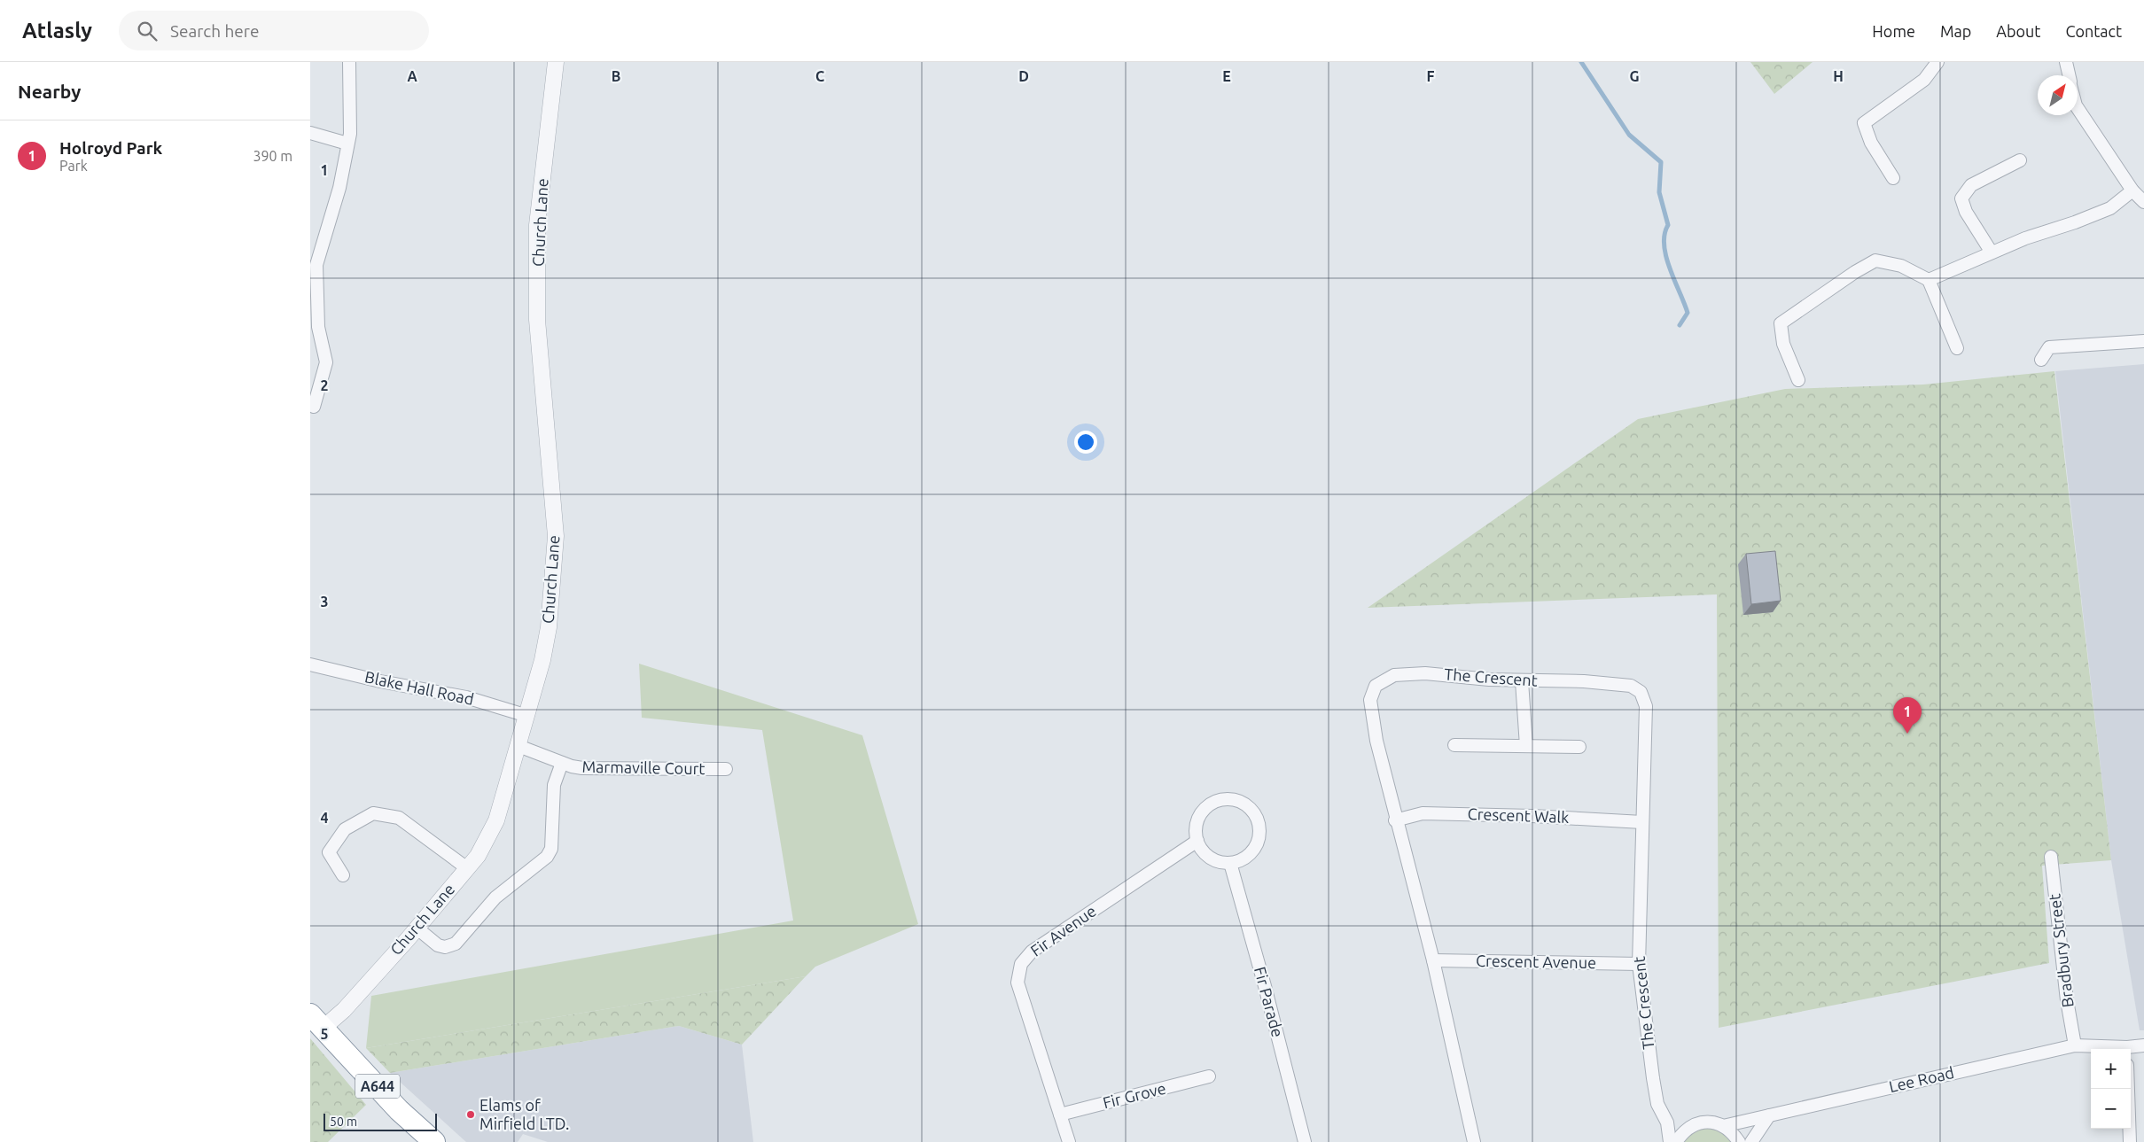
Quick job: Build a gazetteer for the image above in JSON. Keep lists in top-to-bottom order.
{
  "streets": {
    "highway": ["A644"],
    "street": [
      "Church Lane",
      "The Crescent",
      "Blake Hall Road",
      "Marmaville Court",
      "Crescent Walk",
      "Fir Avenue",
      "Bradbury Street",
      "Crescent Avenue",
      "Fir Parade",
      "Lee Road",
      "Fir Grove"
    ]
  },
  "crossings": [
    ["Church Lane", "Blake Hall Road"],
    ["Church Lane", "Marmaville Court"],
    ["Church Lane", "A644"],
    ["The Crescent", "Crescent Walk"],
    ["The Crescent", "Crescent Avenue"],
    ["The Crescent", "Lee Road"],
    ["Fir Avenue", "Fir Parade"],
    ["Fir Avenue", "Fir Grove"],
    ["Bradbury Street", "Lee Road"]
  ],
  "places": ["Elams of Mirfield LTD."],
  "scale_bar": "50 m",
  "north": "top right",
  "page": {
    "header": "Atlasly",
    "search": "Search here",
    "nav": [
      "Home",
      "Map",
      "About",
      "Contact"
    ],
    "heading": "Nearby",
    "list": [
      {
        "mark": "1",
        "name": "Holroyd Park",
        "note": "Park",
        "value": "390 m"
      }
    ],
    "pins": "1",
    "map_buttons": ["+", "−"],
    "scale": "50 m"
  },
  "grid": {
    "columns": [
      "A",
      "B",
      "C",
      "D",
      "E",
      "F",
      "G",
      "H"
    ],
    "rows": [
      "1",
      "2",
      "3",
      "4",
      "5"
    ]
  }
}
